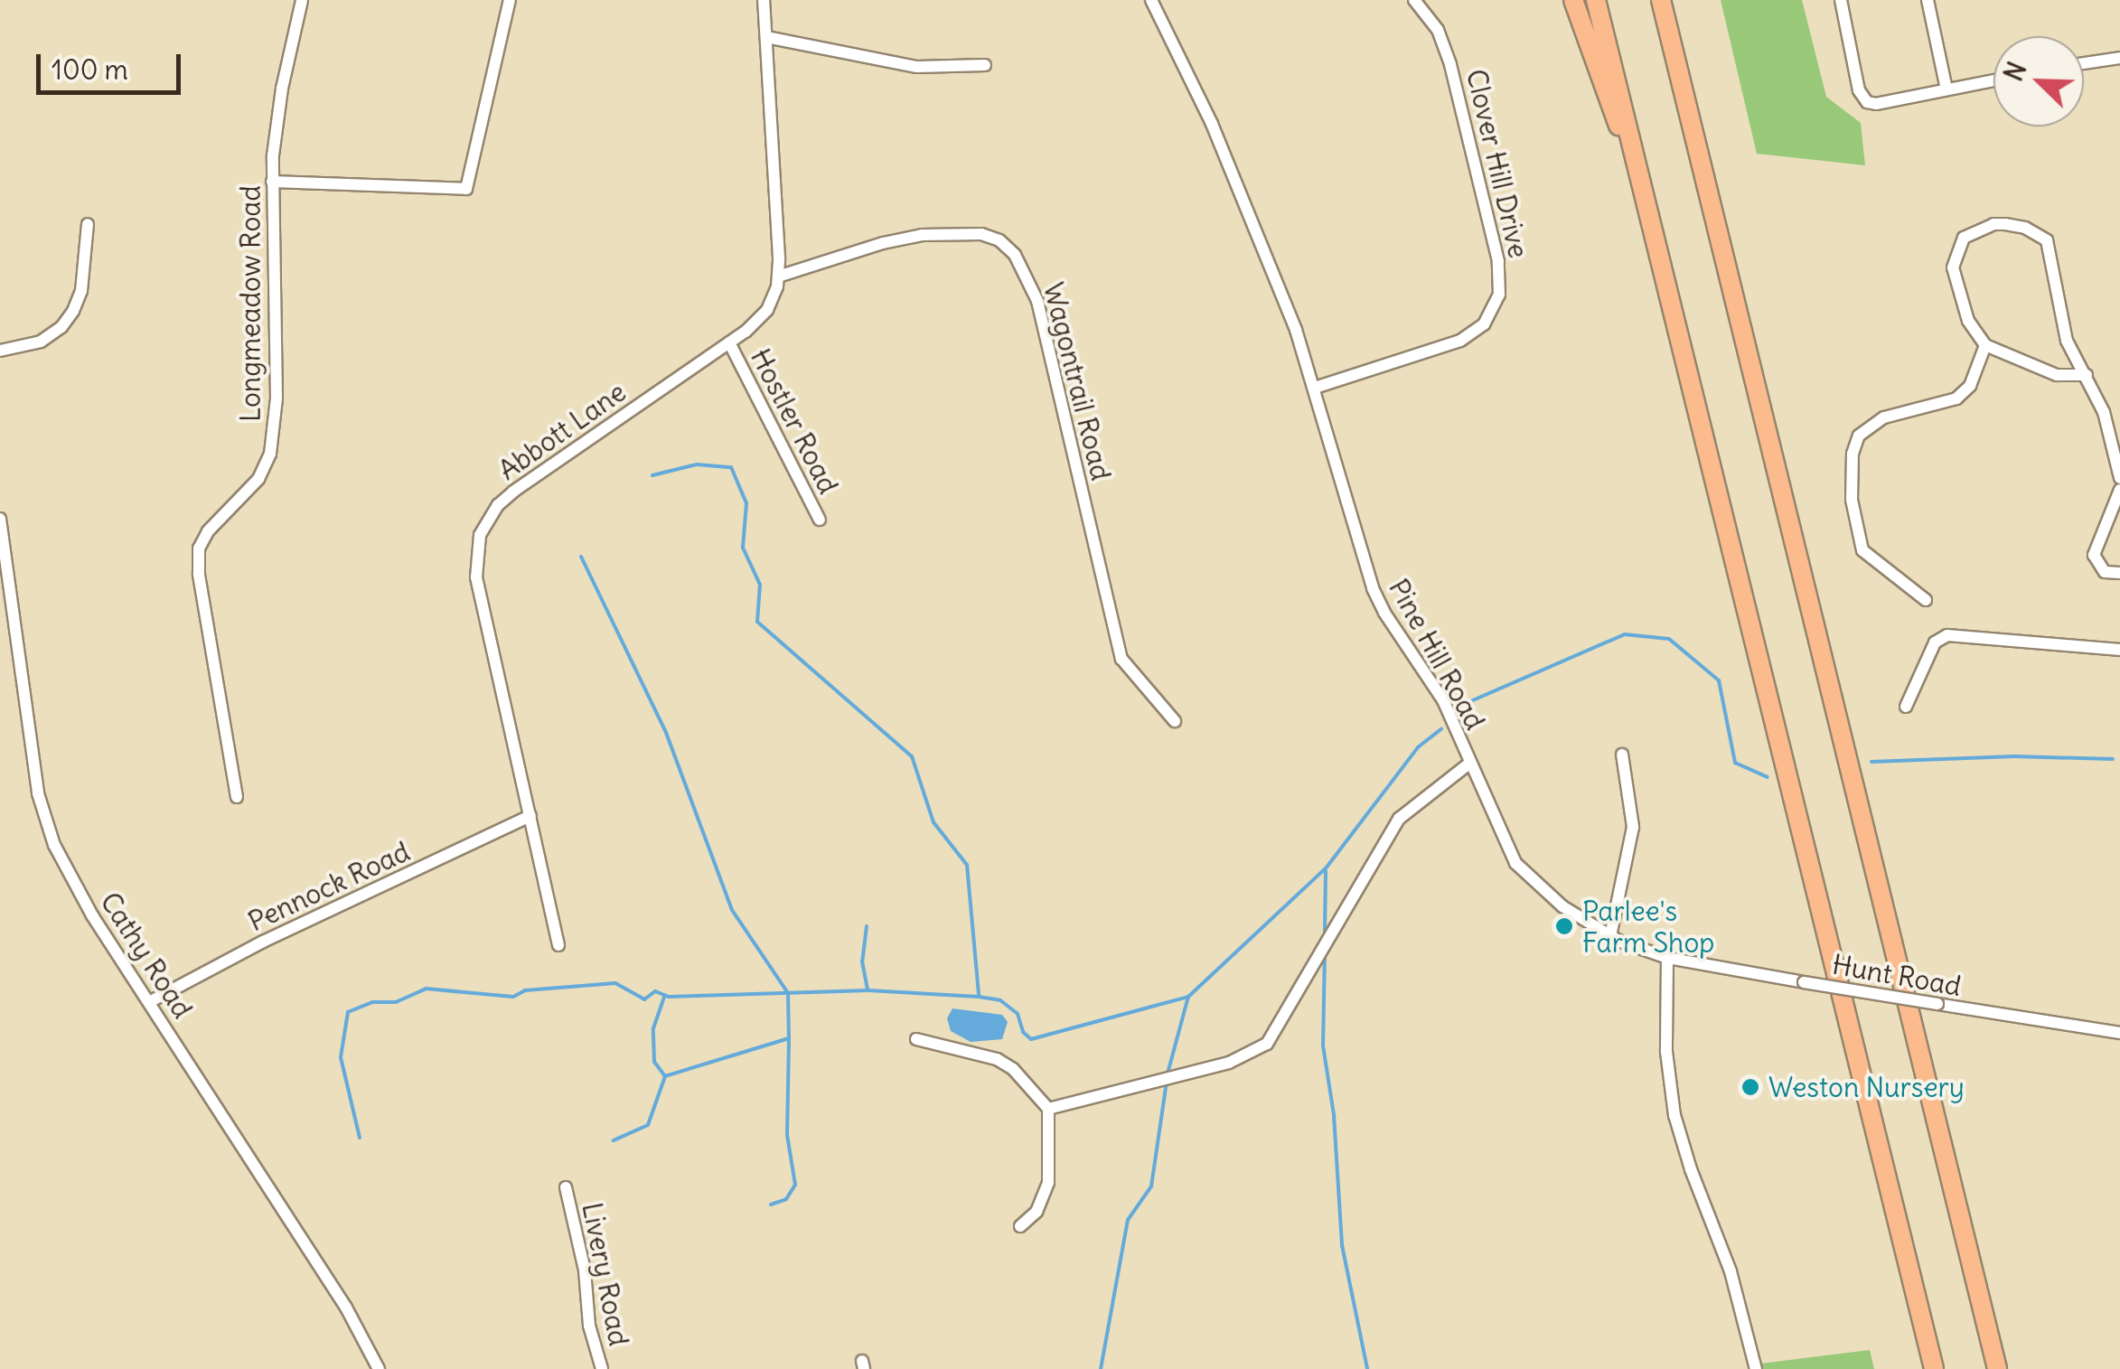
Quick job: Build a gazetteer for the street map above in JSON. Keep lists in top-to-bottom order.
{
  "streets": {
    "street": [
      "Clover Hill Drive",
      "Longmeadow Road",
      "Wagontrail Road",
      "Hostler Road",
      "Abbott Lane",
      "Pine Hill Road",
      "Pennock Road",
      "Cathy Road",
      "Hunt Road",
      "Livery Road"
    ]
  },
  "crossings": [
    ["Clover Hill Drive", "Pine Hill Road"],
    ["Wagontrail Road", "Abbott Lane"],
    ["Hostler Road", "Abbott Lane"],
    ["Abbott Lane", "Pennock Road"],
    ["Pine Hill Road", "Hunt Road"],
    ["Pennock Road", "Cathy Road"]
  ],
  "places": ["Parlee's Farm Shop", "Weston Nursery"],
  "scale_bar": "100 m",
  "north": "top left"
}
